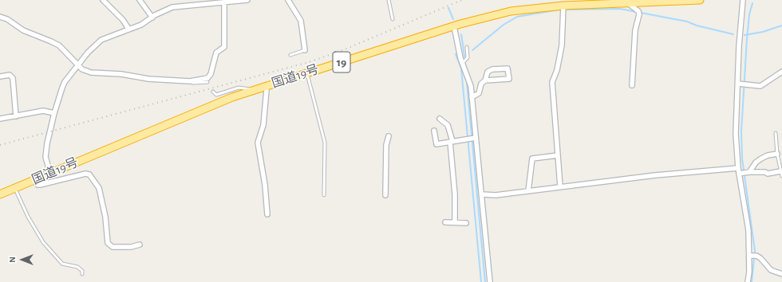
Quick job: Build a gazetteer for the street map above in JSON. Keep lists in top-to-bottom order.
{
  "streets": {
    "highway": ["19", "国道19号"]
  },
  "north": "left"
}
